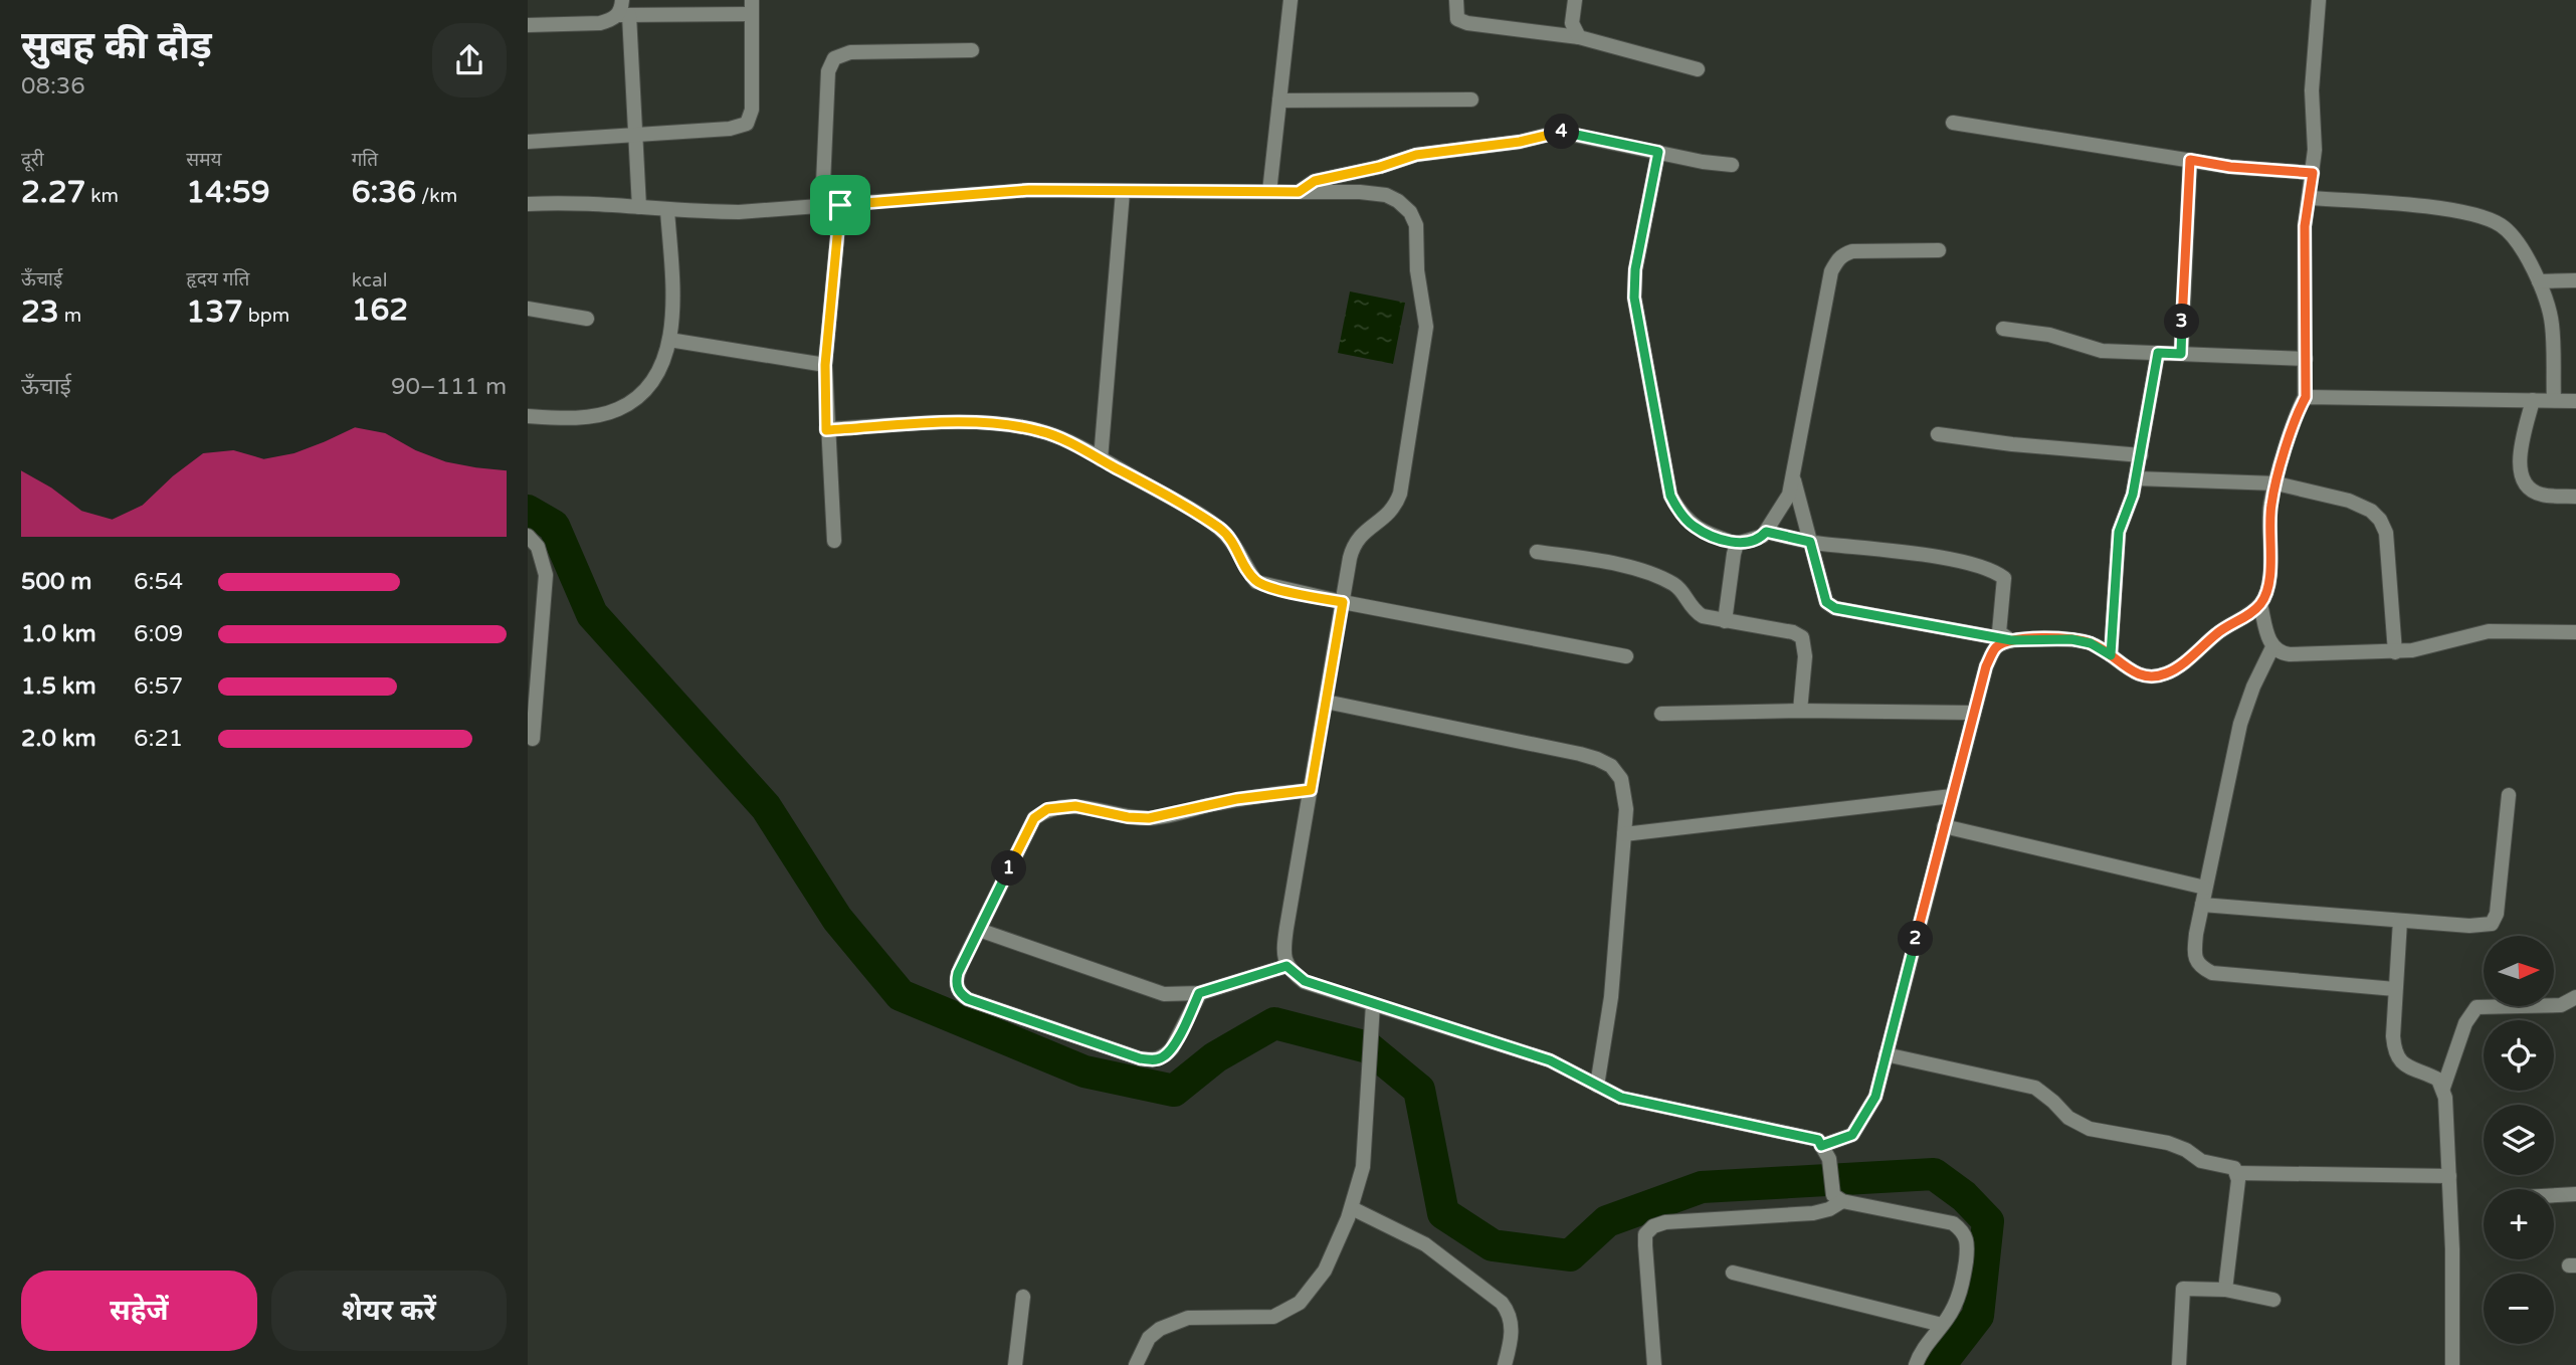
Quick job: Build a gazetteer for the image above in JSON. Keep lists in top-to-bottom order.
{
  "north": "right",
  "page": {
    "heading": ["सुबह की दौड़", "08:36"],
    "pins": [
      "4",
      "3",
      "1",
      "2"
    ],
    "stats": [
      ["दूरी", "2.27 km"],
      ["समय", "14:59"],
      ["गति", "6:36 /km"],
      ["ऊँचाई", "23 m"],
      ["हृदय गति", "137 bpm"],
      ["kcal", "162"]
    ],
    "chart": ["ऊँचाई", "90–111 m"],
    "list": [
      {
        "name": "500 m",
        "note": "6:54"
      },
      {
        "name": "1.0 km",
        "note": "6:09"
      },
      {
        "name": "1.5 km",
        "note": "6:57"
      },
      {
        "name": "2.0 km",
        "note": "6:21"
      }
    ],
    "map_buttons": ["+", "−"],
    "buttons": ["सहेजें", "शेयर करें"]
  }
}
